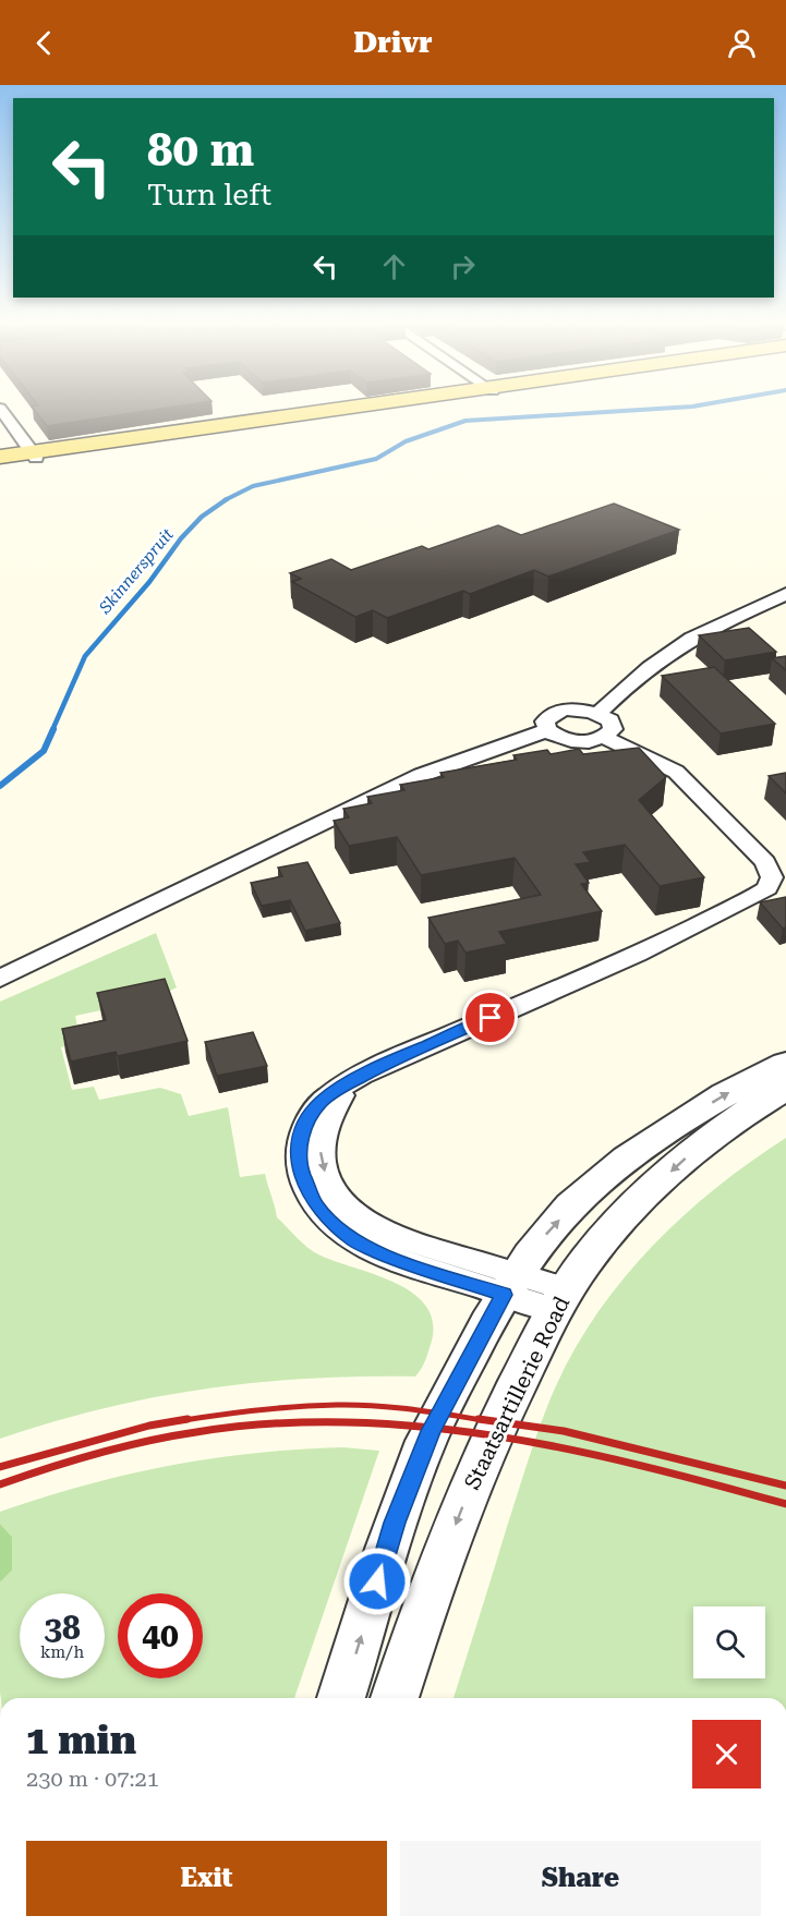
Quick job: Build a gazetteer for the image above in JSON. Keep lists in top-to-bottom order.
{
  "streets": {
    "street": ["Staatsartillerie Road"]
  },
  "water": ["Skinnerspruit"],
  "page": {
    "header": "Drivr",
    "turn": ["80 m", "Turn left"],
    "speed": "38 km/h",
    "limit": "40",
    "heading": ["1 min", "230 m · 07:21"],
    "buttons": ["Exit", "Share"]
  }
}
